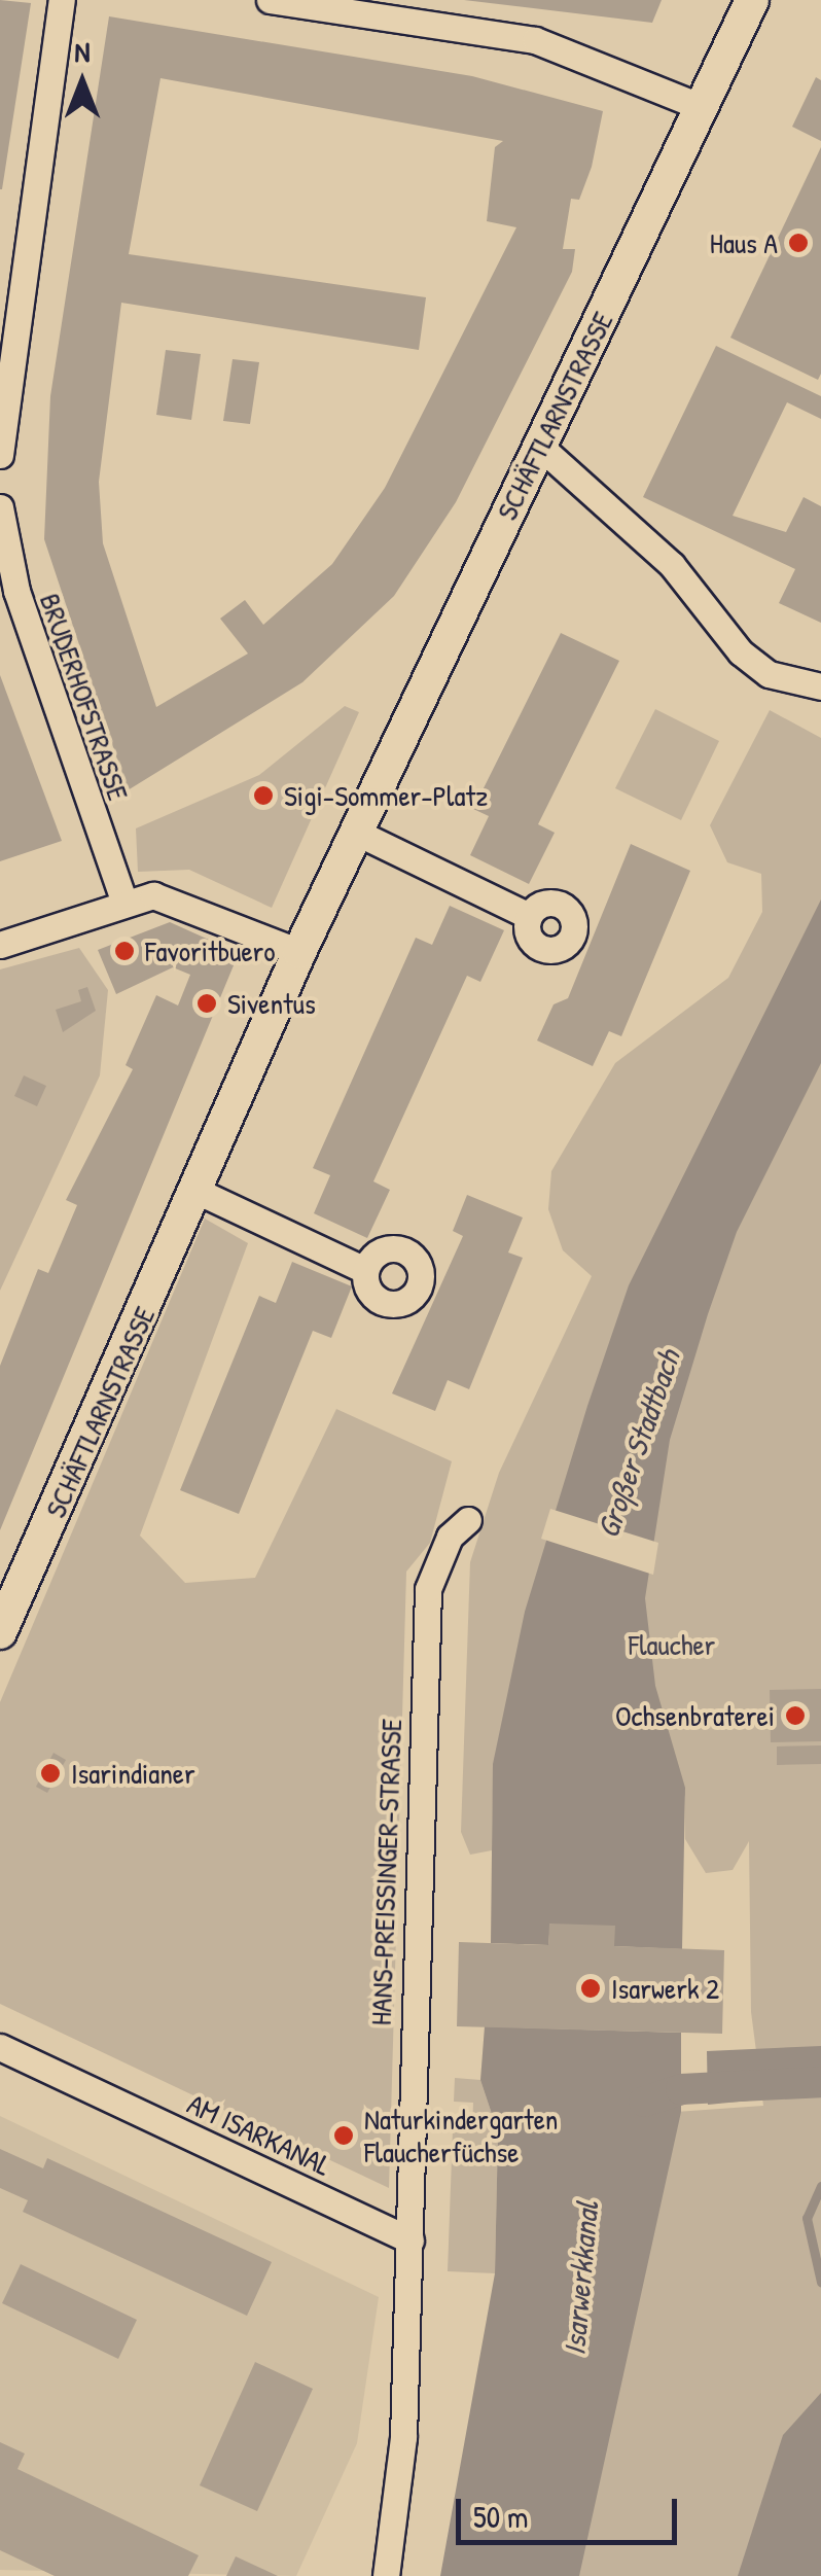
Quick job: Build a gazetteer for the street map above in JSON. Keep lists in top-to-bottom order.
{
  "streets": {
    "street": [
      "SCHÄFTLARNSTRASSE",
      "BRUDERHOFSTRASSE",
      "HANS-PREISSINGER-STRASSE",
      "AM ISARKANAL"
    ]
  },
  "crossings": [
    ["HANS-PREISSINGER-STRASSE", "AM ISARKANAL"]
  ],
  "water": ["Großer Stadtbach", "Isarwerkkanal"],
  "parks": ["Flaucher"],
  "places": [
    "Haus A",
    "Sigi-Sommer-Platz",
    "Favoritbuero",
    "Siventus",
    "Ochsenbraterei",
    "Isarindianer",
    "Isarwerk 2",
    "Naturkindergarten Flaucherfüchse"
  ],
  "scale_bar": "50 m",
  "north": "top"
}
